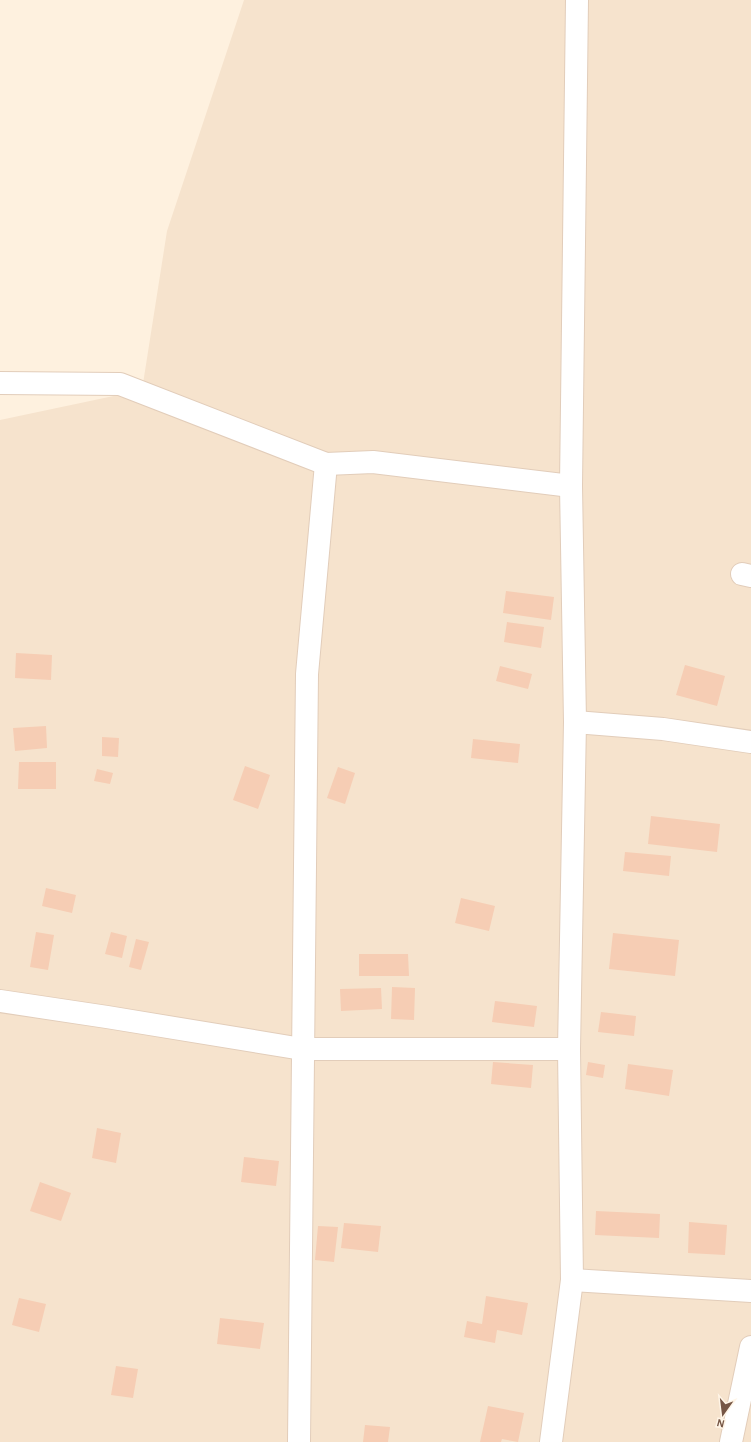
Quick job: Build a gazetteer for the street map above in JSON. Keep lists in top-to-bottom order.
{
  "north": "bottom"
}
